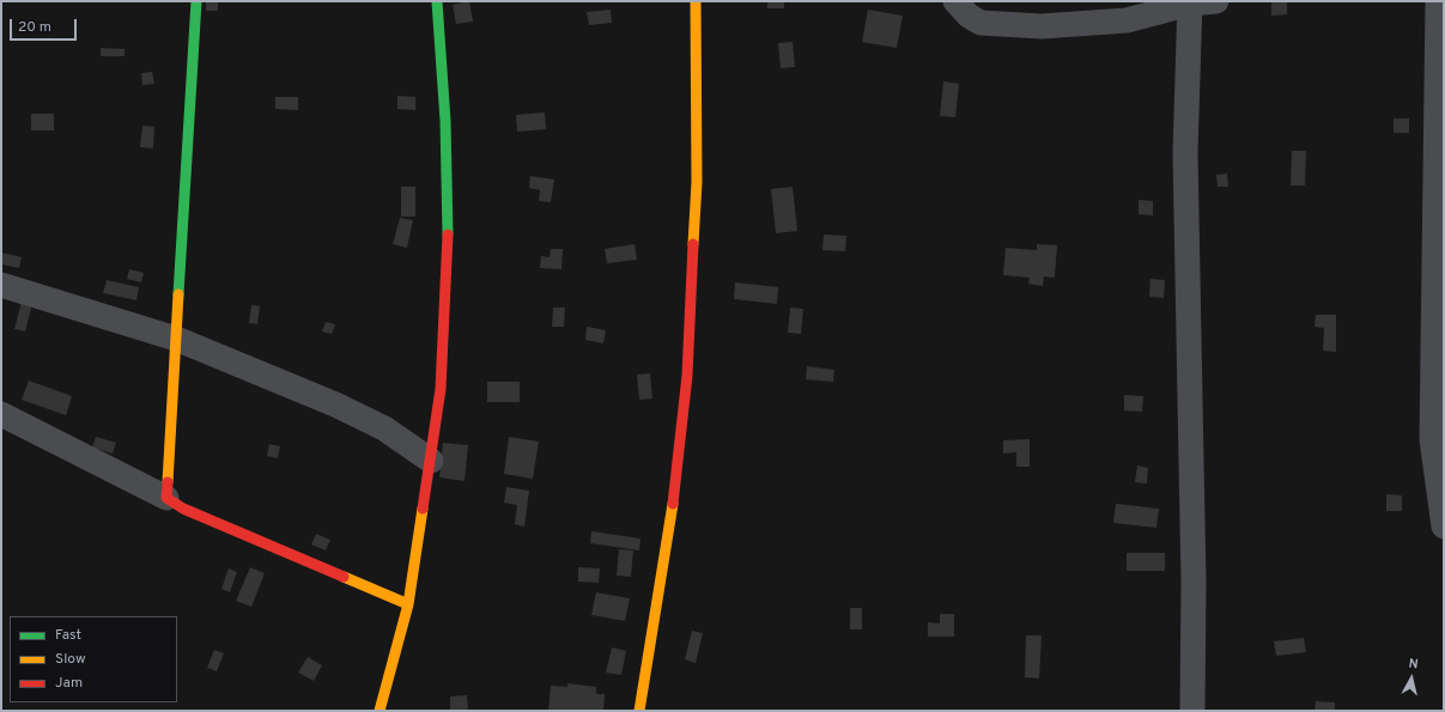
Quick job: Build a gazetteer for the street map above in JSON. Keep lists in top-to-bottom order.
{
  "legend": ["Fast", "Slow", "Jam"],
  "scale_bar": "20 m",
  "north": "top"
}
